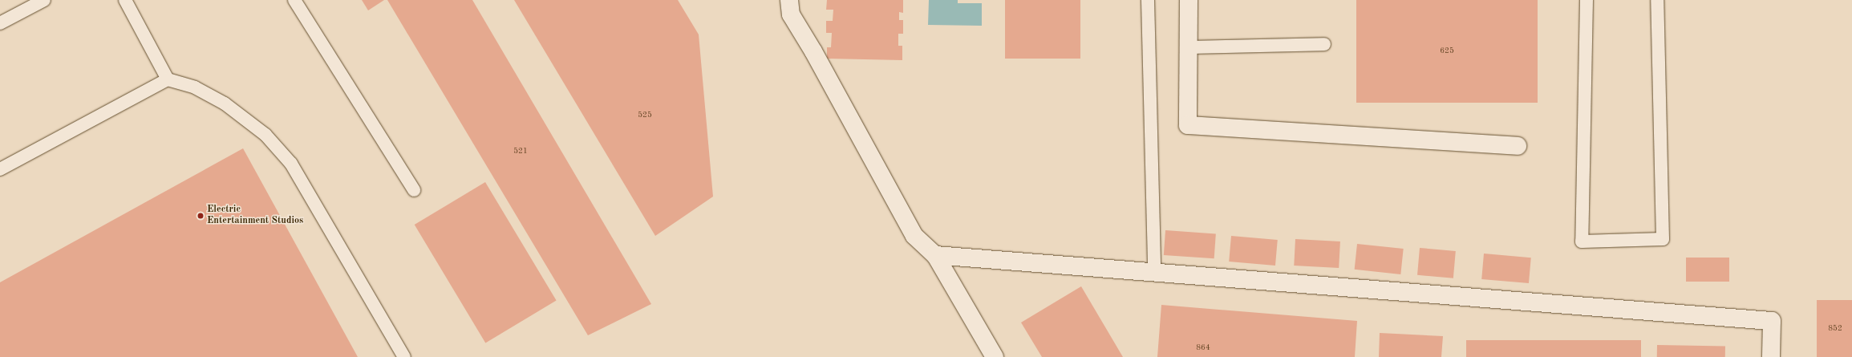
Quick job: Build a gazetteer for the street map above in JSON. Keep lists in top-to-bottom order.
{
  "places": ["Electric Entertainment Studios"],
  "house_numbers": [
    "625",
    "525",
    "521",
    "852",
    "864"
  ]
}
